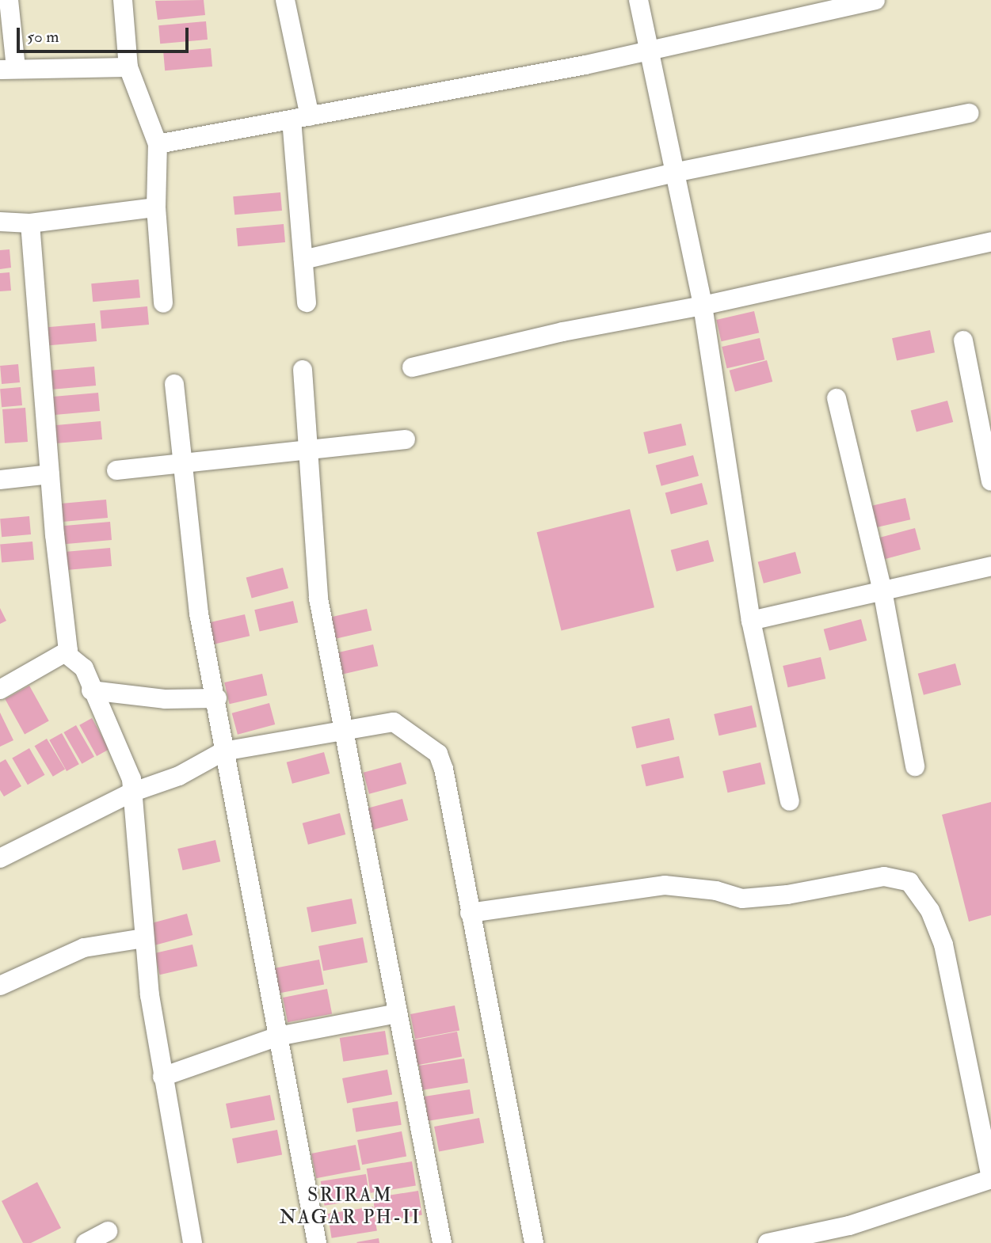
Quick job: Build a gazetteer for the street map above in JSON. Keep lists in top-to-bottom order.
{
  "districts": ["SRIRAM NAGAR PH-II"],
  "scale_bar": "50 m"
}
